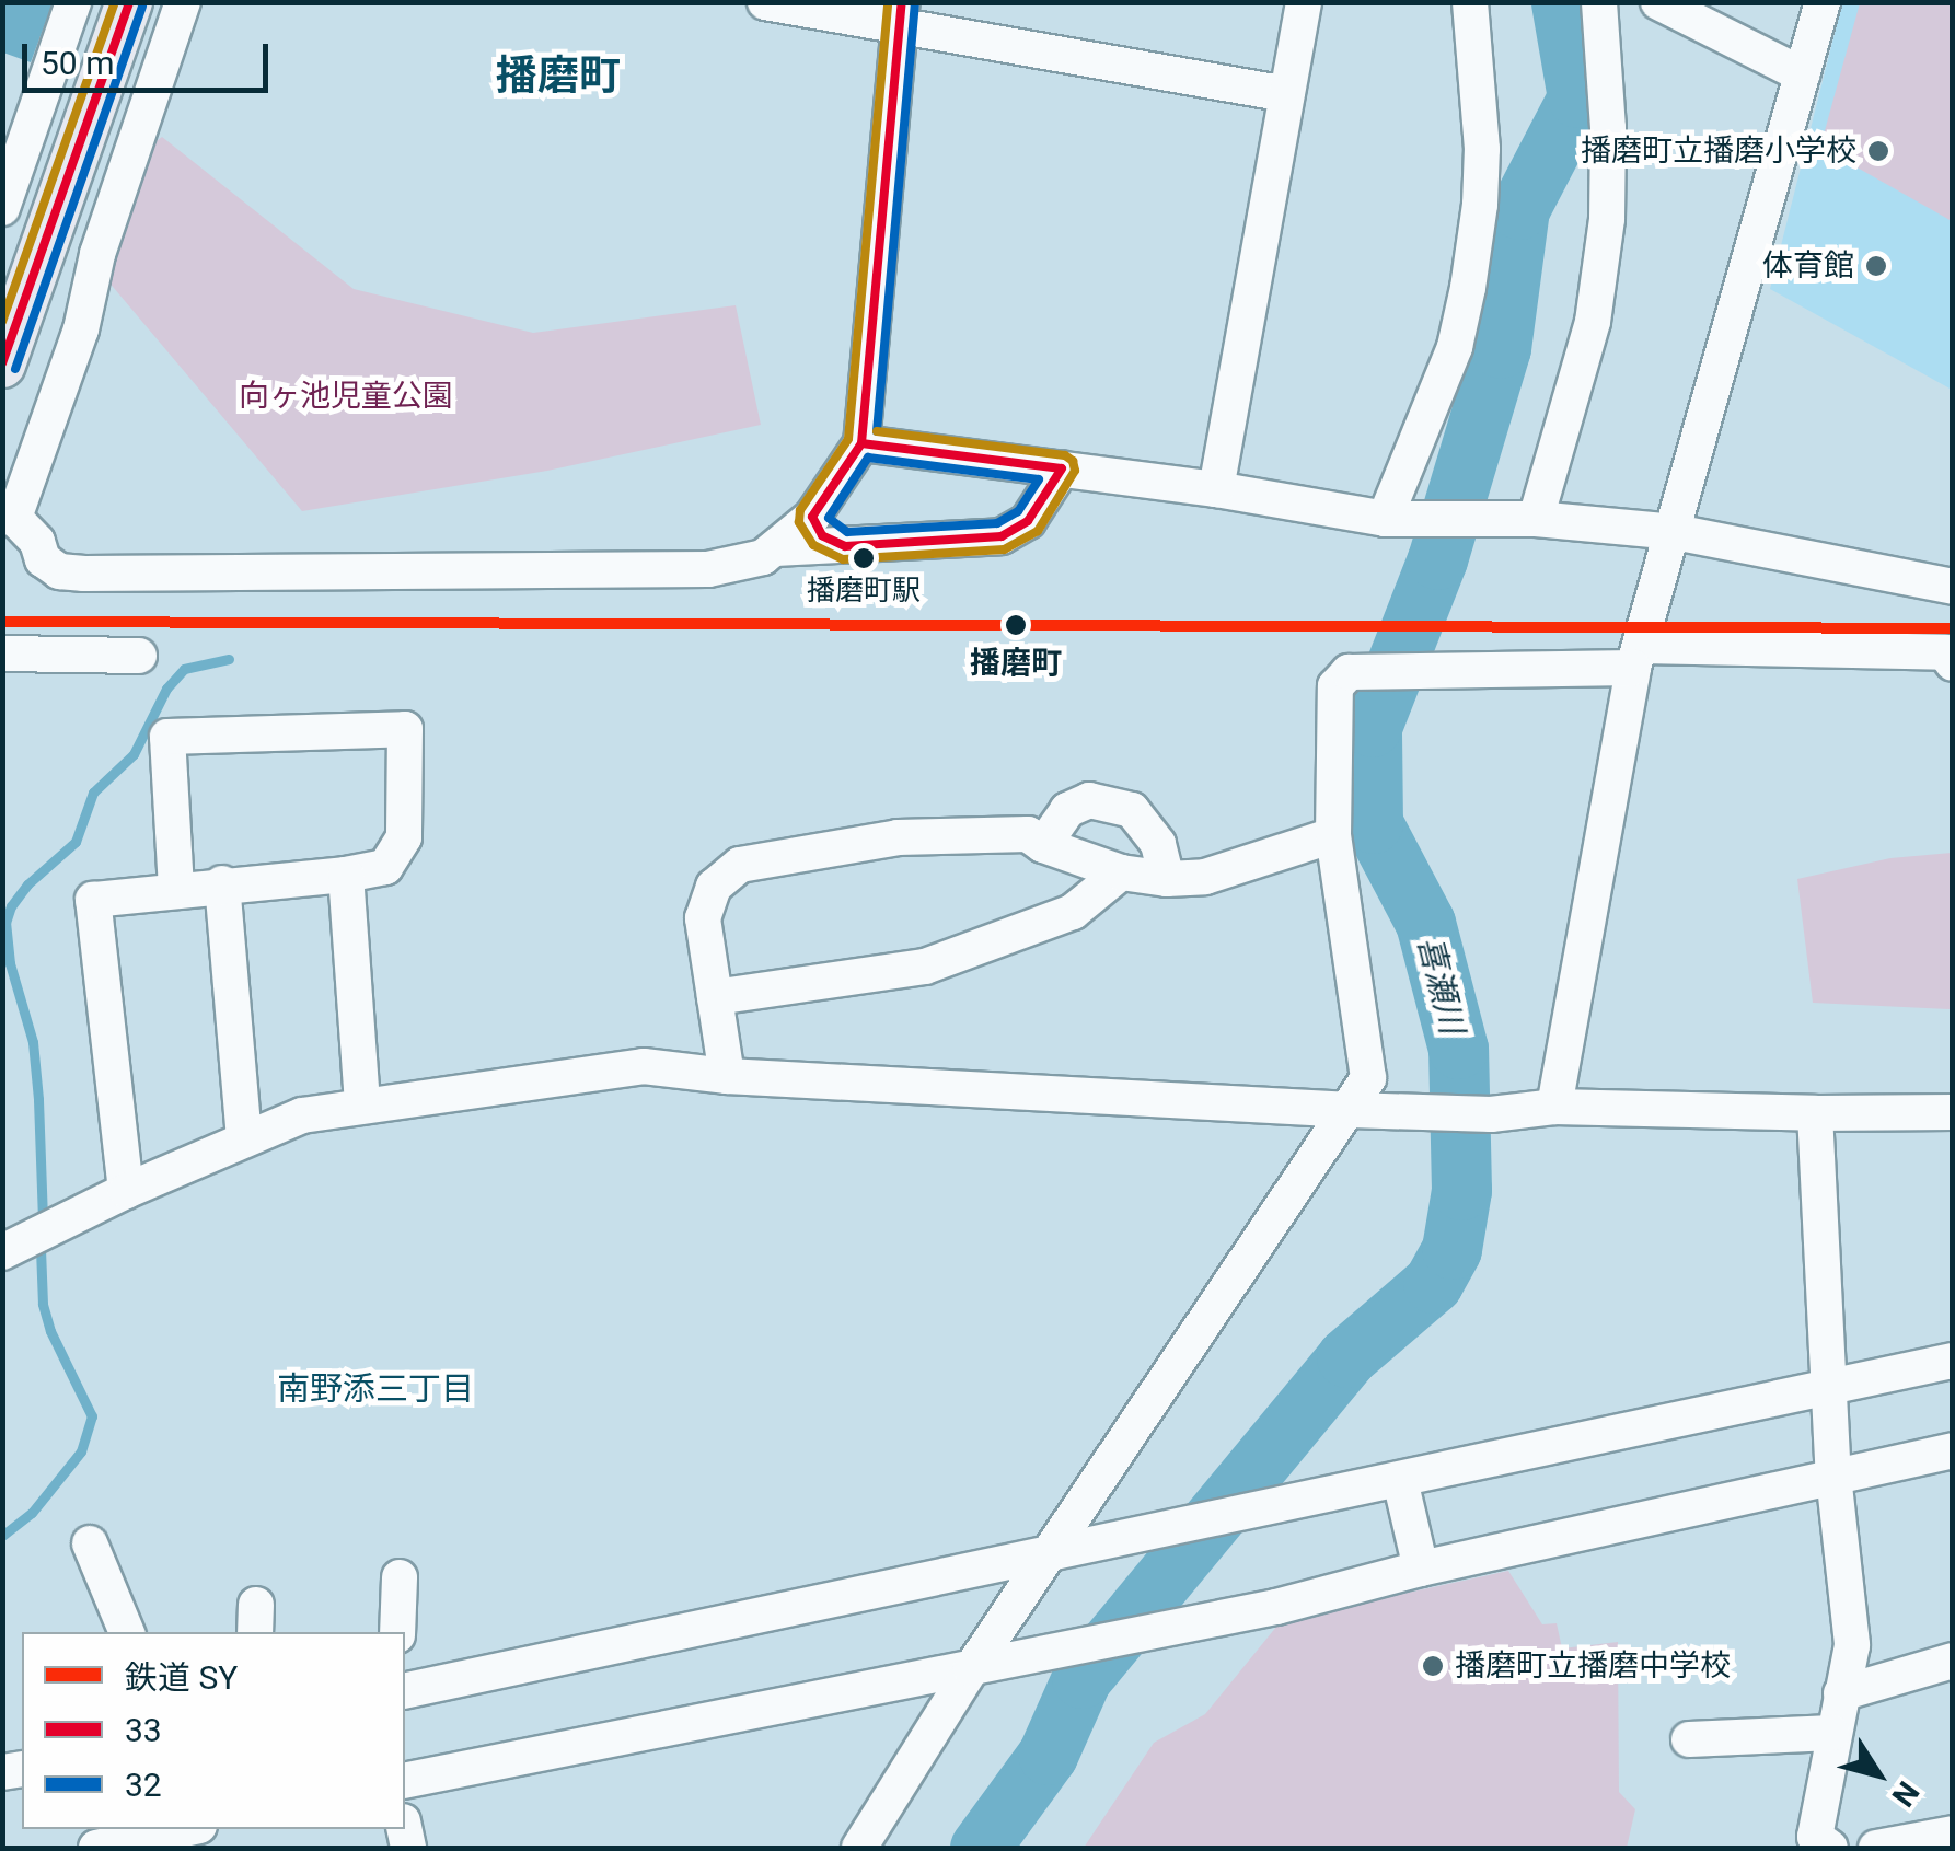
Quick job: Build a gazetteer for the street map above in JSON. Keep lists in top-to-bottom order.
{
  "districts": ["播磨町", "南野添三丁目"],
  "water": ["喜瀬川"],
  "parks": ["向ヶ池児童公園"],
  "places": [
    "播磨町立播磨小学校",
    "体育館",
    "播磨町駅",
    "播磨町",
    "播磨町立播磨中学校"
  ],
  "lines": ["transit line 33", "transit line 32", "rail line SY"],
  "legend": ["鉄道 SY", "33", "32"],
  "scale_bar": "50 m",
  "north": "bottom right"
}
